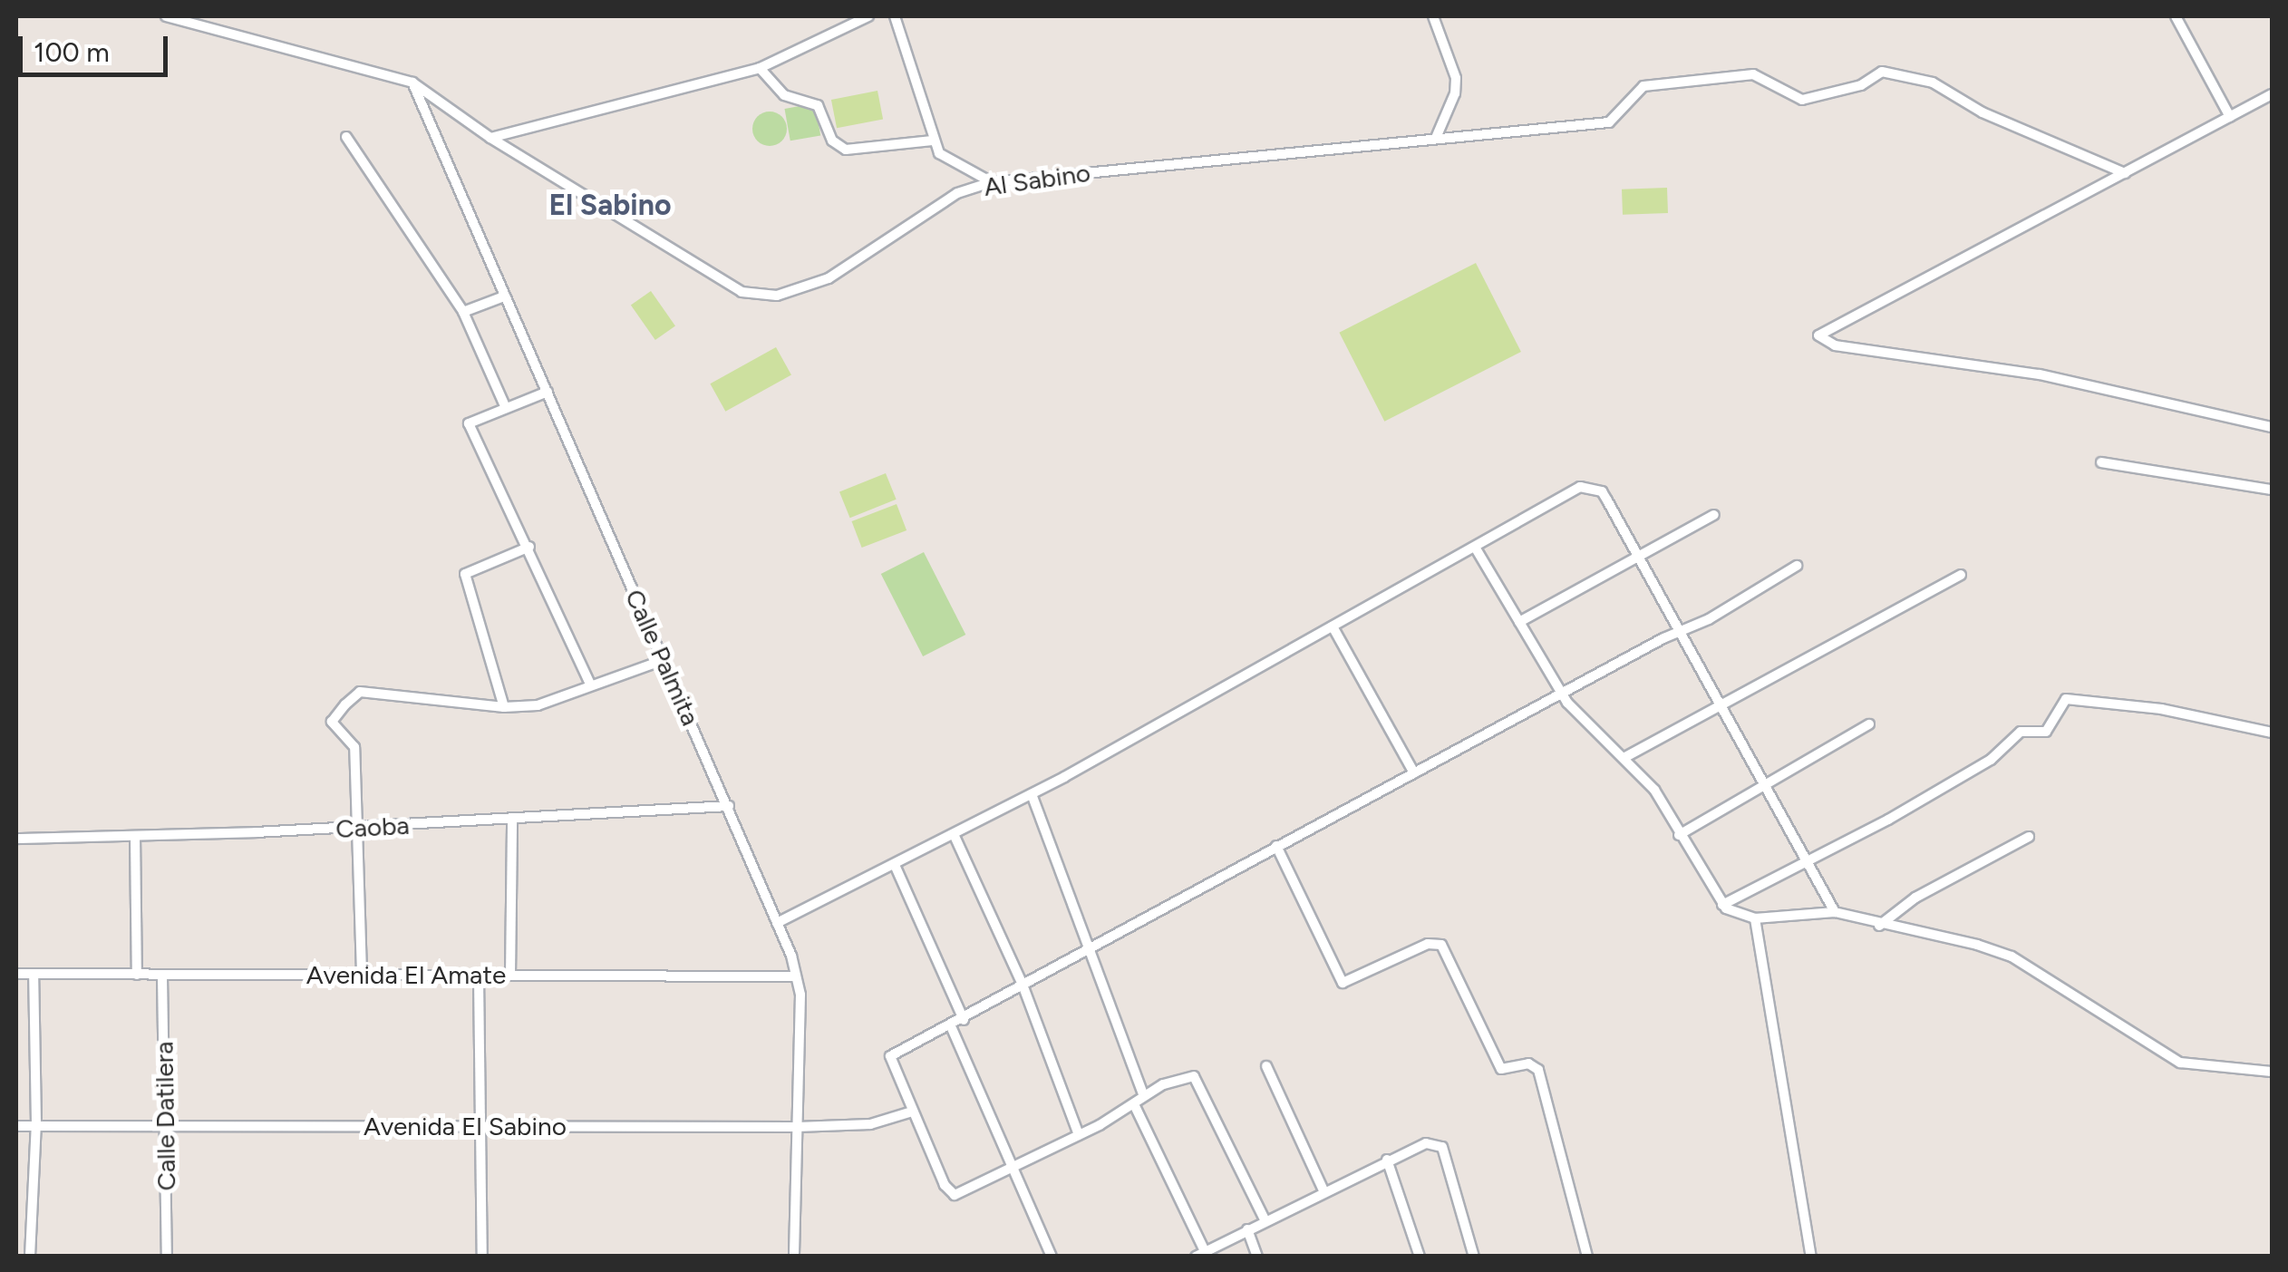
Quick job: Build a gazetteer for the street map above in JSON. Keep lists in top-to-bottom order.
{
  "streets": {
    "street": [
      "Al Sabino",
      "Calle Palmita",
      "Caoba",
      "Avenida El Amate",
      "Calle Datilera",
      "Avenida El Sabino"
    ]
  },
  "crossings": [
    ["Al Sabino", "Calle Palmita"],
    ["Calle Palmita", "Caoba"],
    ["Calle Palmita", "Avenida El Amate"],
    ["Calle Palmita", "Avenida El Sabino"],
    ["Avenida El Amate", "Calle Datilera"],
    ["Calle Datilera", "Avenida El Sabino"]
  ],
  "districts": ["El Sabino"],
  "scale_bar": "100 m"
}
